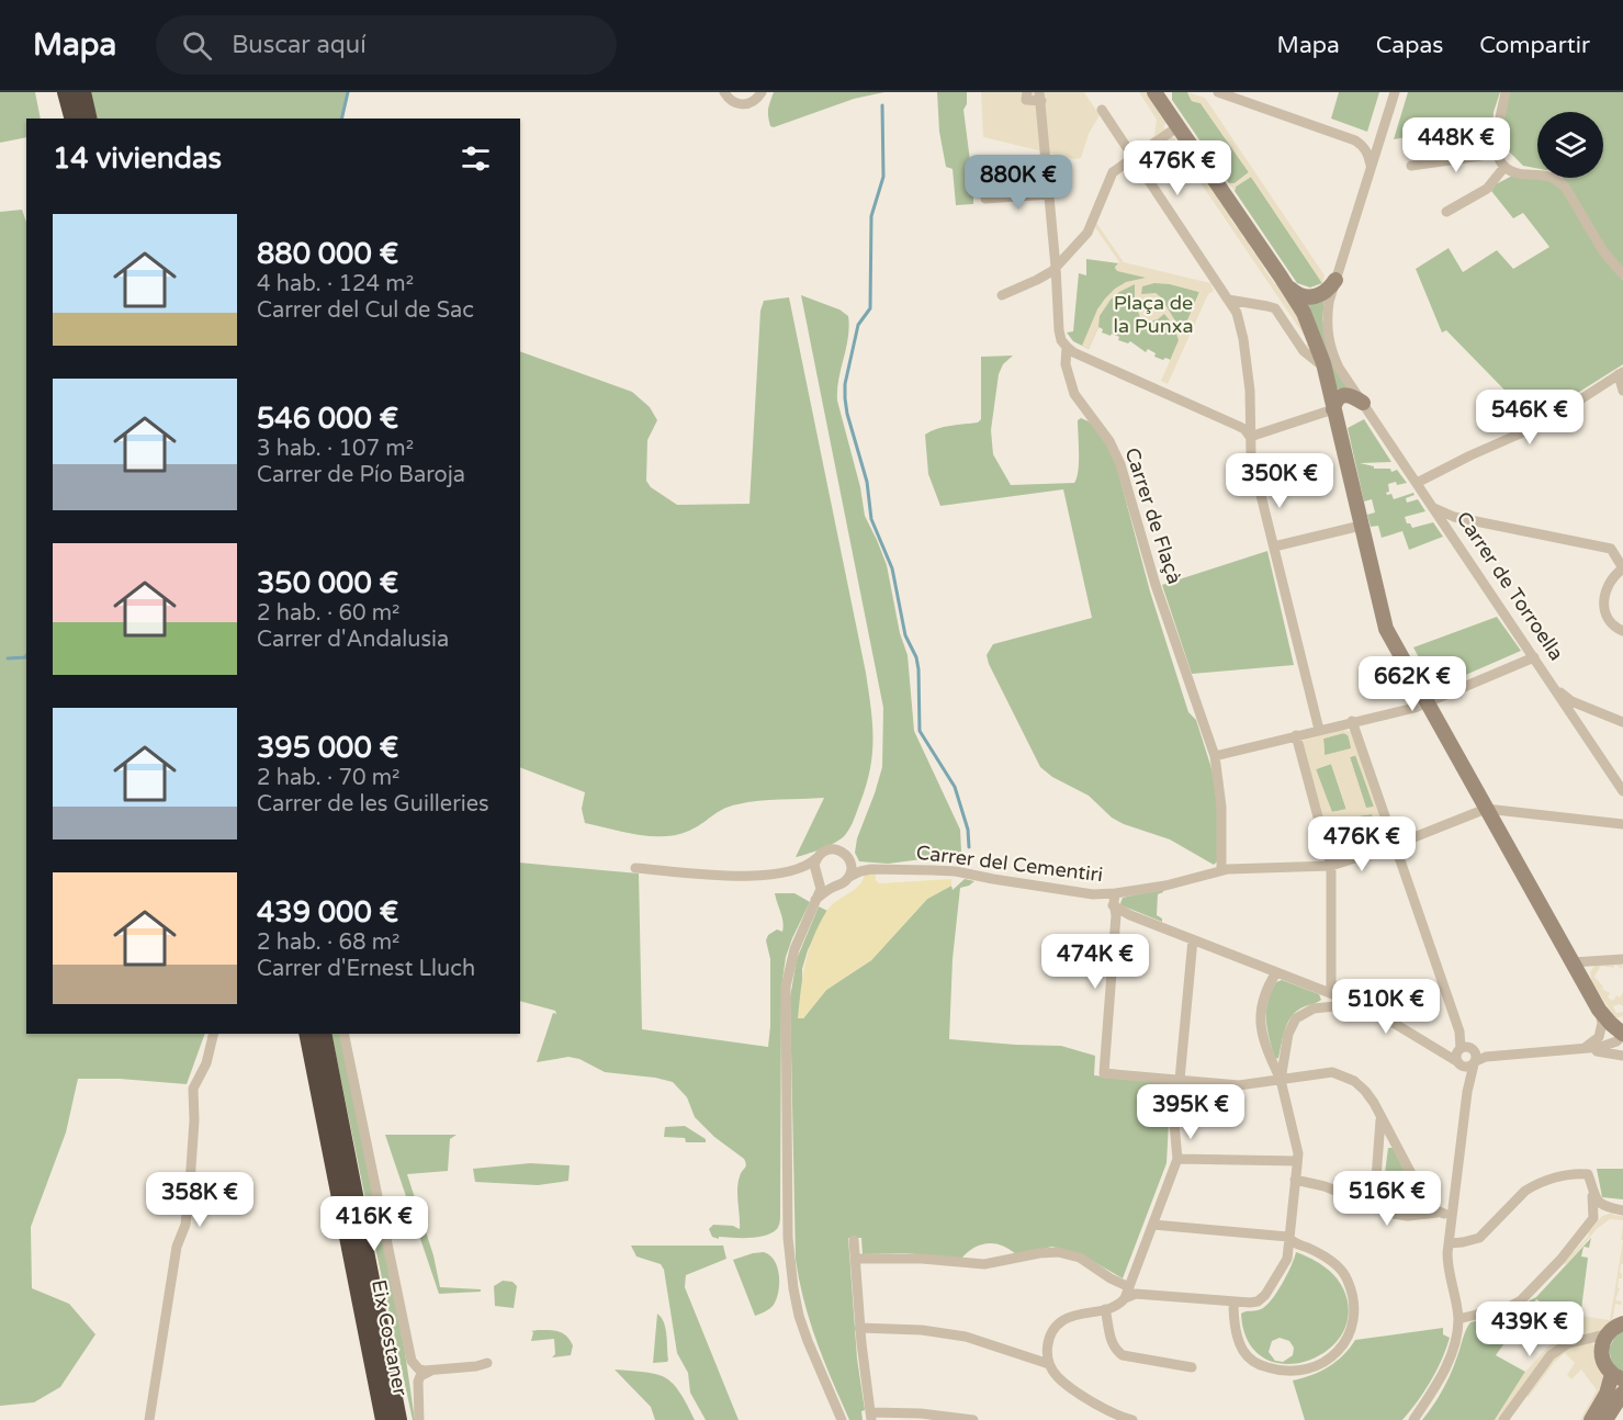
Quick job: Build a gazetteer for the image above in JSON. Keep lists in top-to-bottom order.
{
  "streets": {
    "highway": ["Eix Costaner"],
    "street": ["Carrer de Flaçà", "Carrer de Torroella", "Carrer del Cementiri"]
  },
  "crossings": [
    ["Carrer de Flaçà", "Carrer del Cementiri"]
  ],
  "parks": ["Plaça de la Punxa"],
  "page": {
    "header": "Mapa",
    "search": "Buscar aquí",
    "nav": ["Mapa", "Capas", "Compartir"],
    "price": [
      "448K €",
      "476K €",
      "880K €",
      "546K €",
      "350K €",
      "662K €",
      "476K €",
      "474K €",
      "510K €",
      "395K €",
      "516K €",
      "358K €",
      "416K €",
      "439K €"
    ],
    "heading": "14 viviendas",
    "list": [
      {
        "name": "880 000 €",
        "note": "4 hab. · 124 m² · Carrer del Cul de Sac"
      },
      {
        "name": "546 000 €",
        "note": "3 hab. · 107 m² · Carrer de Pío Baroja"
      },
      {
        "name": "350 000 €",
        "note": "2 hab. · 60 m² · Carrer d'Andalusia"
      },
      {
        "name": "395 000 €",
        "note": "2 hab. · 70 m² · Carrer de les Guilleries"
      },
      {
        "name": "439 000 €",
        "note": "2 hab. · 68 m² · Carrer d'Ernest Lluch"
      }
    ]
  }
}
